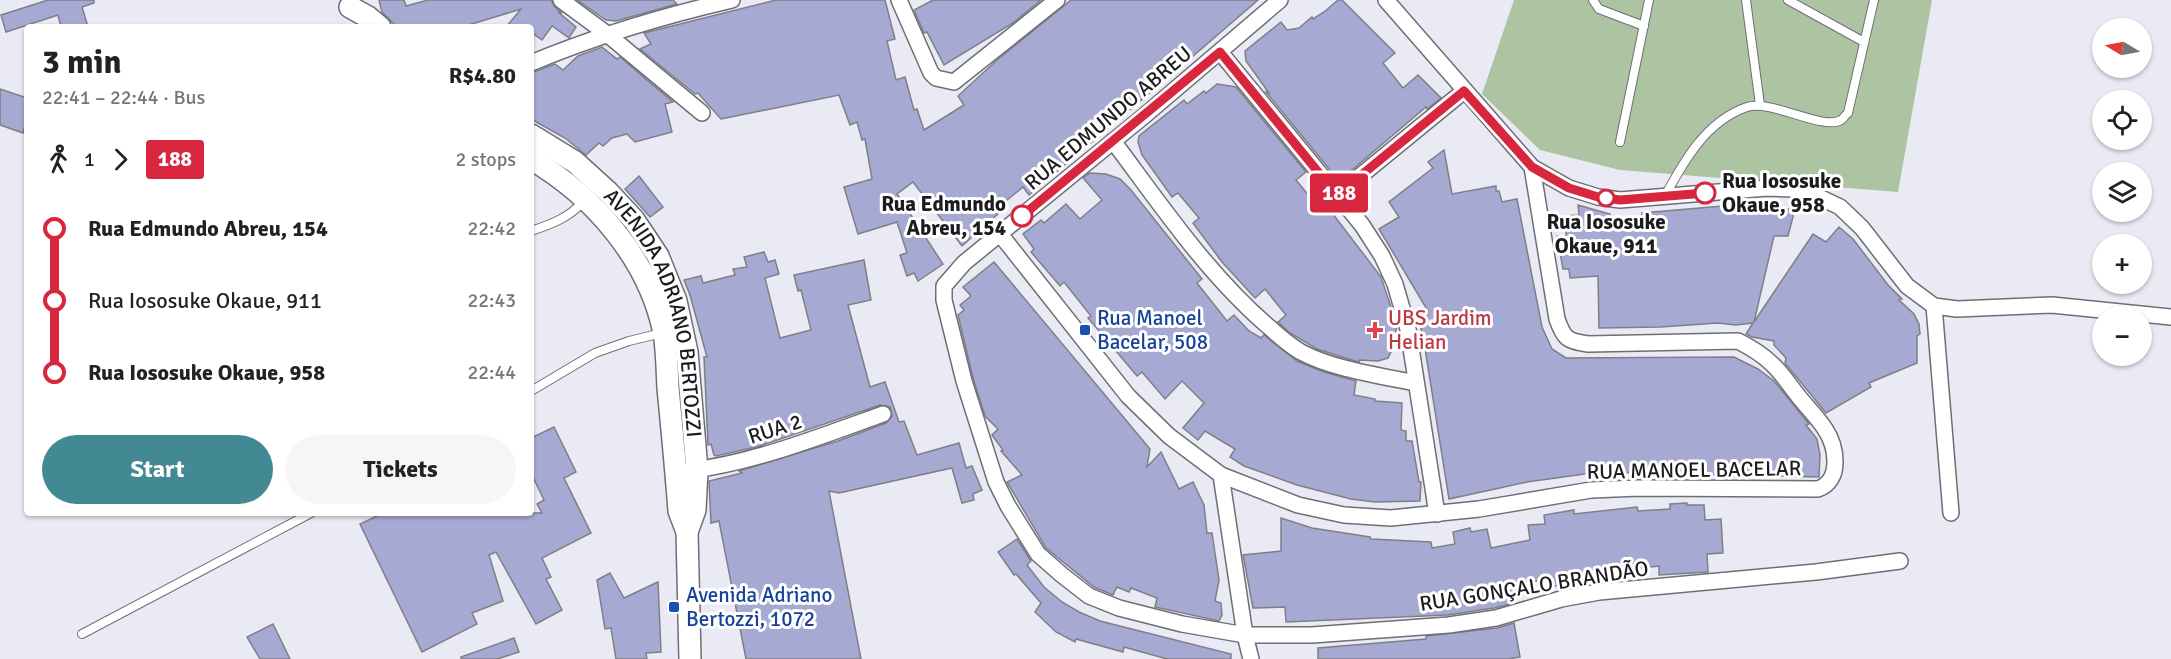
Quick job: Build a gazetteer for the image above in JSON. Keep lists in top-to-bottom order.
{
  "streets": {
    "main road": ["AVENIDA ADRIANO BERTOZZI"],
    "street": [
      "RUA EDMUNDO ABREU",
      "RUA 2",
      "RUA MANOEL BACELAR",
      "RUA GONÇALO BRANDÃO"
    ]
  },
  "crossings": [
    ["RUA EDMUNDO ABREU", "RUA MANOEL BACELAR"],
    ["RUA EDMUNDO ABREU", "RUA GONÇALO BRANDÃO"],
    ["AVENIDA ADRIANO BERTOZZI", "RUA 2"]
  ],
  "places": {
    "other": ["Rua Iososuke Okaue, 958", "Rua Iososuke Okaue, 911", "Rua Edmundo Abreu, 154"],
    "transit": ["Rua Manoel Bacelar, 508", "Avenida Adriano Bertozzi, 1072"],
    "health": ["UBS Jardim Helian"]
  },
  "lines": ["bus line 188"],
  "north": "left",
  "page": {
    "on_map": "188",
    "map_buttons": ["+", "−"],
    "heading": ["3 min", "22:41 – 22:44 · Bus", "R$4.80"],
    "legs": ["1", "188", "2 stops"],
    "list": [
      {
        "name": "Rua Edmundo Abreu, 154",
        "value": "22:42"
      },
      {
        "name": "Rua Iososuke Okaue, 911",
        "value": "22:43"
      },
      {
        "name": "Rua Iososuke Okaue, 958",
        "value": "22:44"
      }
    ],
    "buttons": ["Start", "Tickets"]
  }
}
